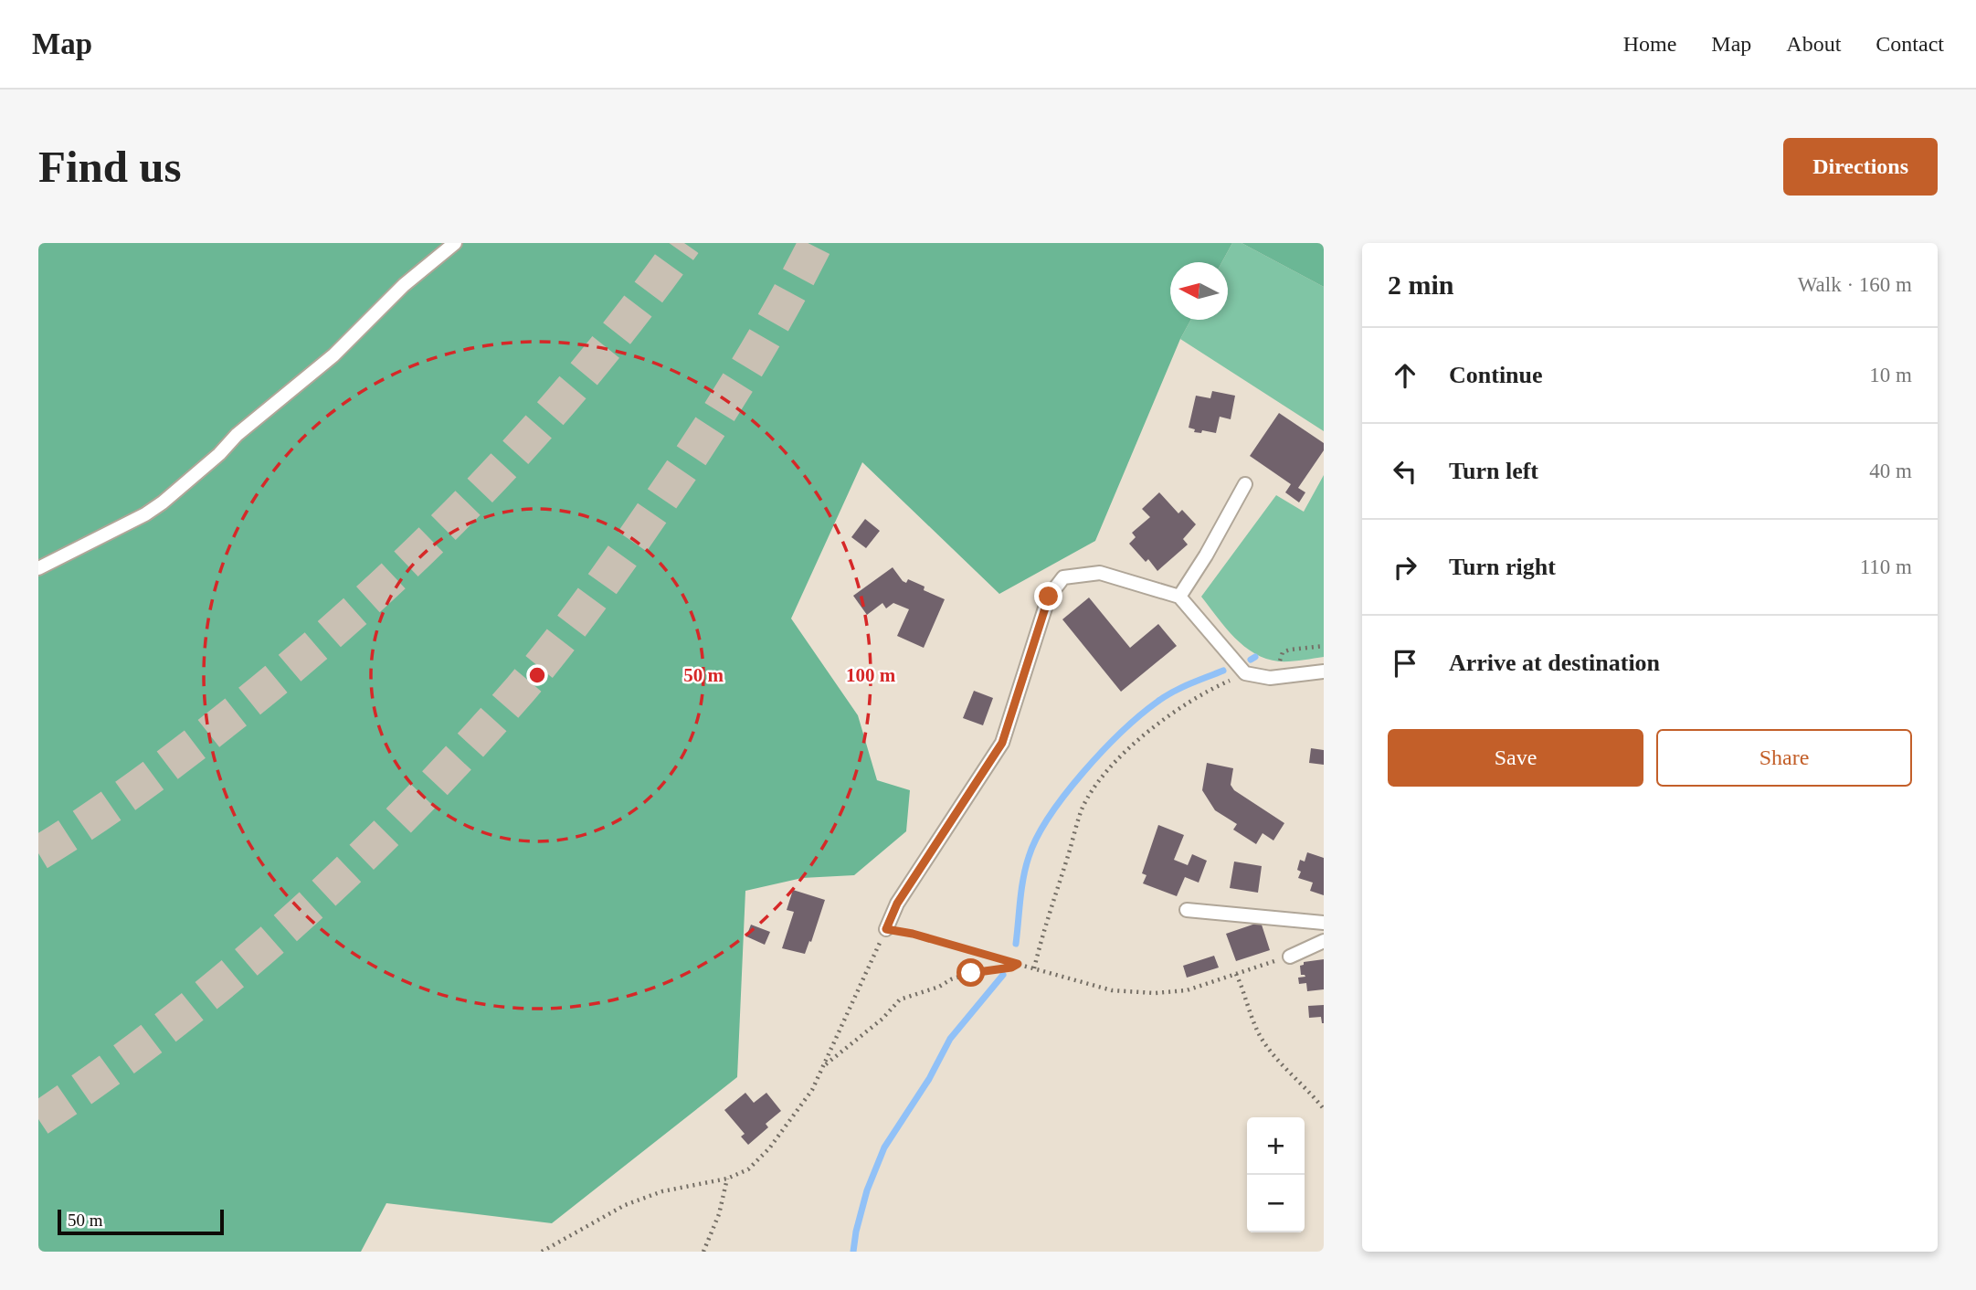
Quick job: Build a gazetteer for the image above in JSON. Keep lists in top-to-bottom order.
{
  "scale_bar": "50 m",
  "north": "left",
  "page": {
    "header": "Map",
    "nav": [
      "Home",
      "Map",
      "About",
      "Contact"
    ],
    "buttons": [
      "Directions",
      ["Save", "Share"]
    ],
    "title": "Find us",
    "heading": ["2 min", "Walk · 160 m"],
    "list": [
      ["Continue", "10 m"],
      ["Turn left", "40 m"],
      ["Turn right", "110 m"],
      "Arrive at destination"
    ],
    "map_buttons": ["+", "−"],
    "scale": "50 m"
  },
  "rings": ["50 m", "100 m"]
}
